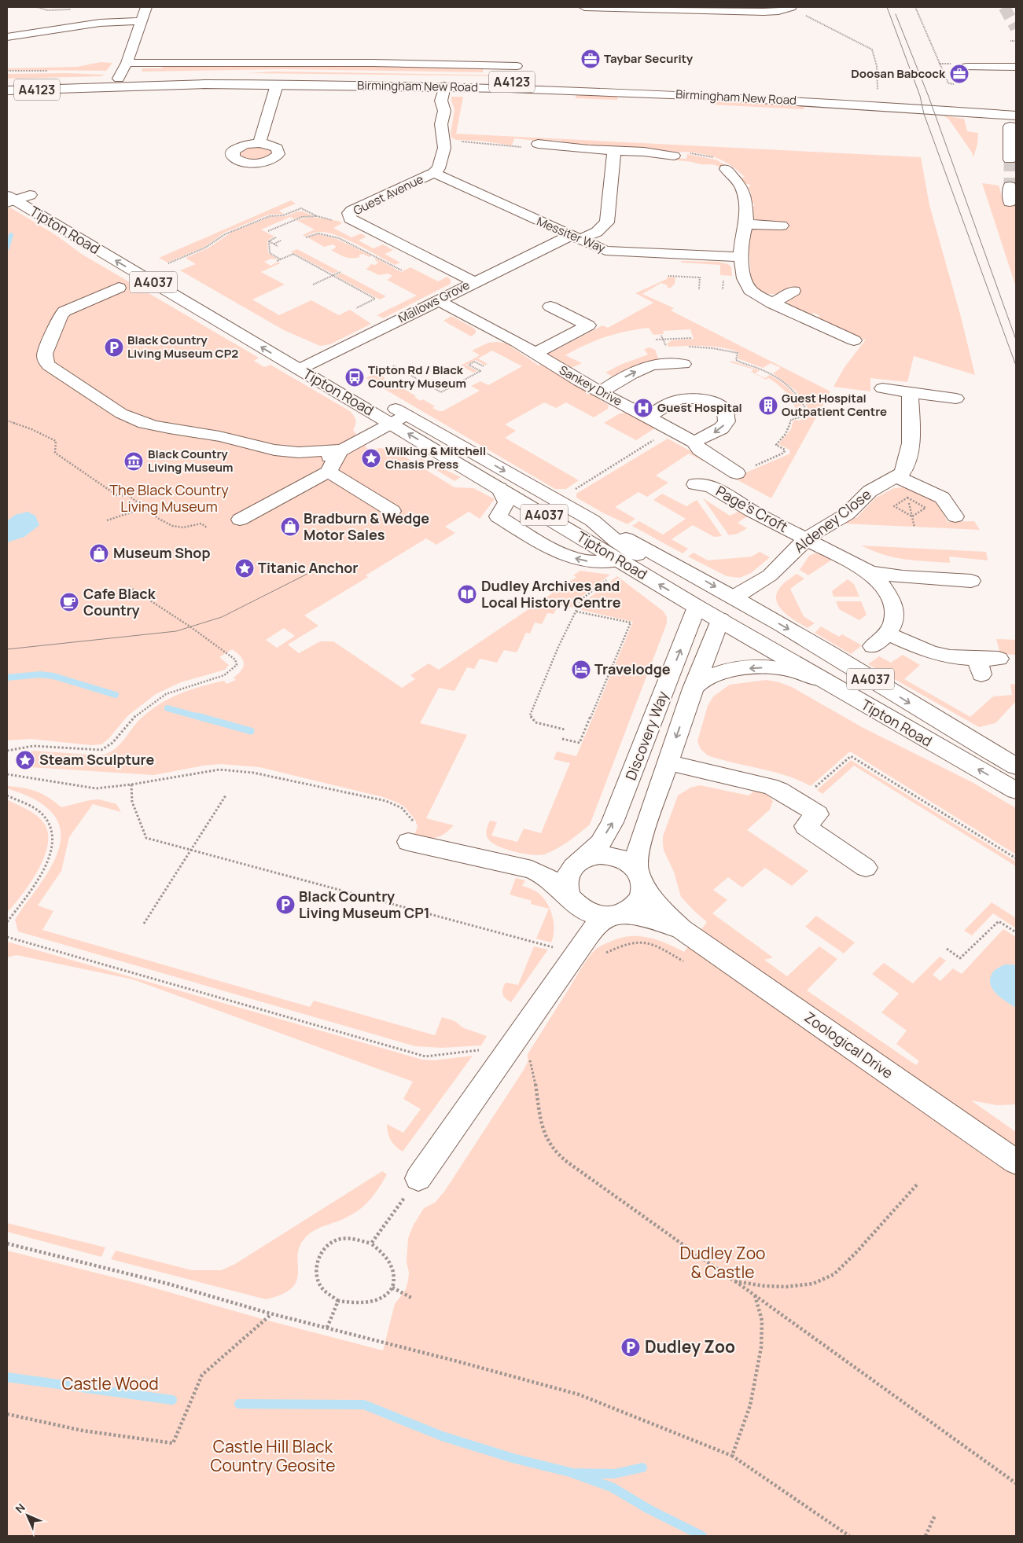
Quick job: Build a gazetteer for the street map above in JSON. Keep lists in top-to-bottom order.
{
  "streets": {
    "main road": [
      "A4123",
      "Birmingham New Road",
      "Guest Avenue",
      "Tipton Road",
      "Messiter Way",
      "A4037",
      "Mallows Grove",
      "Sankey Drive",
      "Page's Croft",
      "Aldeney Close",
      "Discovery Way",
      "Zoological Drive"
    ]
  },
  "crossings": [
    ["Birmingham New Road", "Guest Avenue"],
    ["Guest Avenue", "Messiter Way"],
    ["Guest Avenue", "Mallows Grove"],
    ["Tipton Road", "Mallows Grove"],
    ["Tipton Road", "Aldeney Close"],
    ["Tipton Road", "Discovery Way"],
    ["Messiter Way", "Mallows Grove"],
    ["Mallows Grove", "Sankey Drive"],
    ["Page's Croft", "Aldeney Close"],
    ["Aldeney Close", "Discovery Way"],
    ["Discovery Way", "Zoological Drive"]
  ],
  "parks": [
    "The Black Country Living Museum",
    "Dudley Zoo & Castle",
    "Castle Wood",
    "Castle Hill Black Country Geosite"
  ],
  "places": {
    "office": ["Taybar Security", "Doosan Babcock"],
    "parking": ["Black Country Living Museum CP2", "Black Country Living Museum CP1", "Dudley Zoo"],
    "bus stop": ["Tipton Rd / Black Country Museum"],
    "building": ["Guest Hospital Outpatient Centre"],
    "hospital": ["Guest Hospital"],
    "place": ["Wilking & Mitchell Chasis Press", "Titanic Anchor", "Steam Sculpture"],
    "museum": ["Black Country Living Museum"],
    "shop": ["Bradburn & Wedge Motor Sales", "Museum Shop"],
    "library": ["Dudley Archives and Local History Centre"],
    "cafe": ["Cafe Black Country"],
    "hotel": ["Travelodge"]
  },
  "north": "top left"
}
